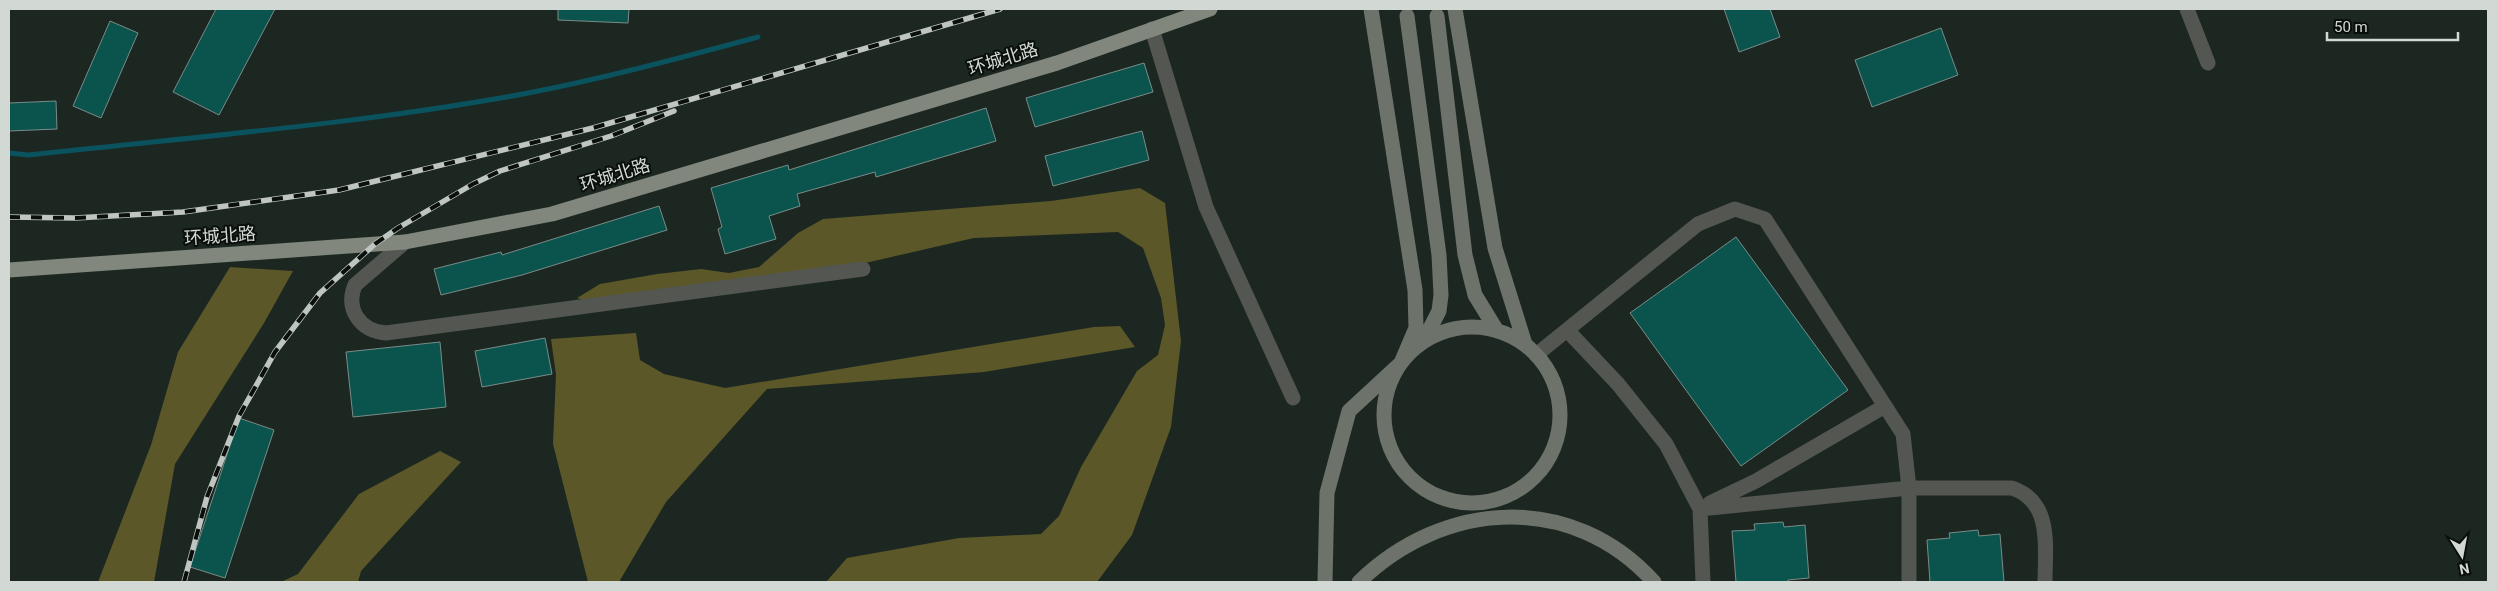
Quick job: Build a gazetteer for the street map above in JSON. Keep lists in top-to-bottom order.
{
  "streets": {
    "main road": ["环城北路"]
  },
  "scale_bar": "50 m",
  "north": "bottom"
}
